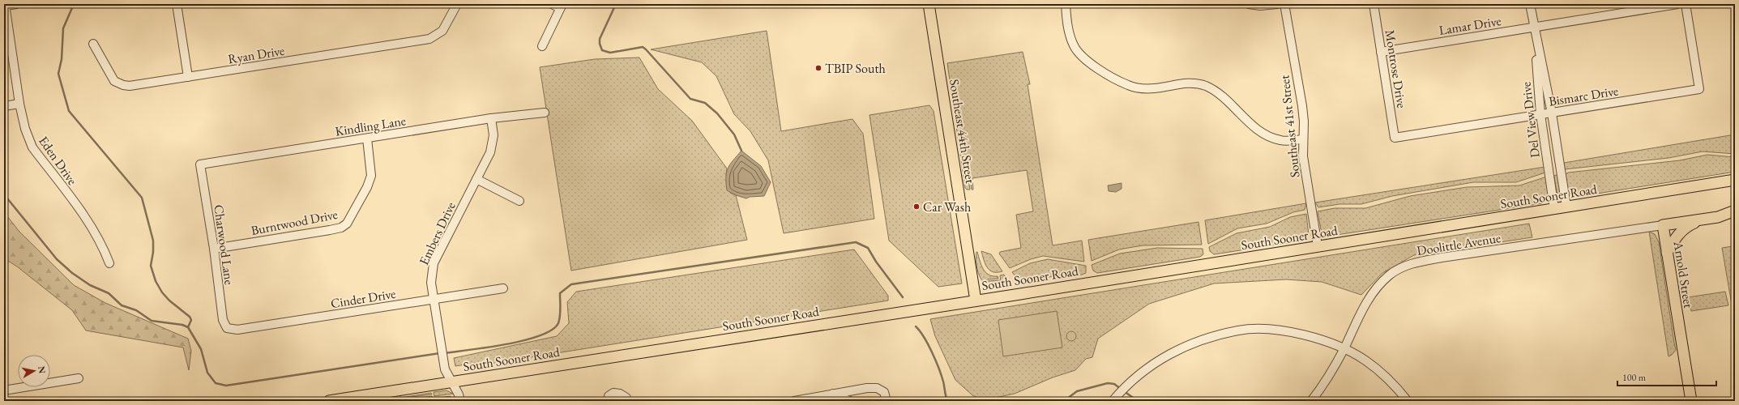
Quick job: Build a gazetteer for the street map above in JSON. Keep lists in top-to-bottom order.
{
  "streets": {
    "main road": ["Southeast 44th Street", "South Sooner Road", "Arnold Street"],
    "street": [
      "Lamar Drive",
      "Ryan Drive",
      "Montrose Drive",
      "Bismarc Drive",
      "Del View Drive",
      "Kindling Lane",
      "Southeast 41st Street",
      "Eden Drive",
      "Burntwood Drive",
      "Embers Drive",
      "Doolittle Avenue",
      "Charwood Lane",
      "Cinder Drive"
    ]
  },
  "crossings": [
    ["Lamar Drive", "Montrose Drive"],
    ["Lamar Drive", "Del View Drive"],
    ["Montrose Drive", "Bismarc Drive"],
    ["Bismarc Drive", "Del View Drive"],
    ["Del View Drive", "South Sooner Road"],
    ["Kindling Lane", "Burntwood Drive"],
    ["Kindling Lane", "Embers Drive"],
    ["Kindling Lane", "Charwood Lane"],
    ["Southeast 41st Street", "South Sooner Road"],
    ["Southeast 44th Street", "South Sooner Road"],
    ["South Sooner Road", "Embers Drive"],
    ["Burntwood Drive", "Charwood Lane"],
    ["Embers Drive", "Cinder Drive"],
    ["Doolittle Avenue", "Arnold Street"],
    ["Charwood Lane", "Cinder Drive"]
  ],
  "places": ["TBIP South", "Car Wash"],
  "scale_bar": "100 m",
  "north": "right"
}
